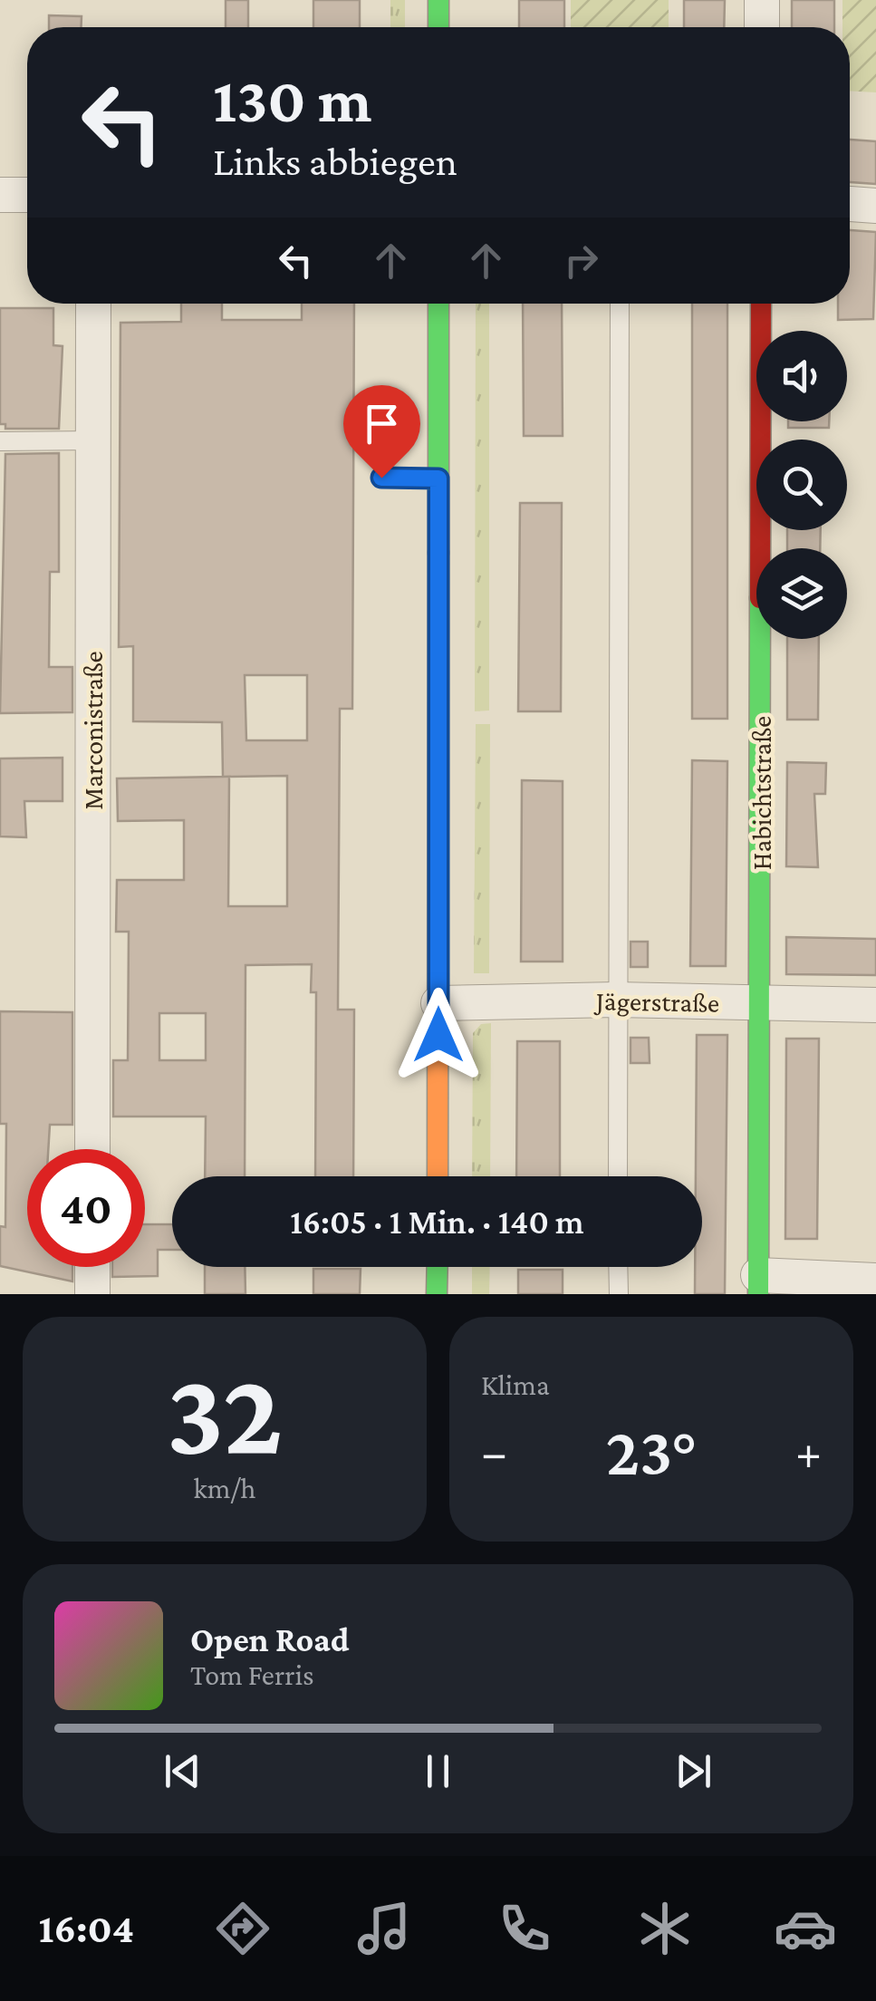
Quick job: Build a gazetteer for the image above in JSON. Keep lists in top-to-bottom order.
{
  "streets": {
    "street": ["Marconistraße", "Habichtstraße", "Jägerstraße"]
  },
  "crossings": [
    ["Habichtstraße", "Jägerstraße"]
  ],
  "page": {
    "turn": ["130 m", "Links abbiegen"],
    "limit": "40",
    "trip": "16:05 · 1 Min. · 140 m",
    "tile": [
      ["32", "km/h"],
      "Klima"
    ],
    "heat": ["−", "23°", "+"],
    "song": ["Open Road", "Tom Ferris"],
    "tabs": "16:04"
  }
}
